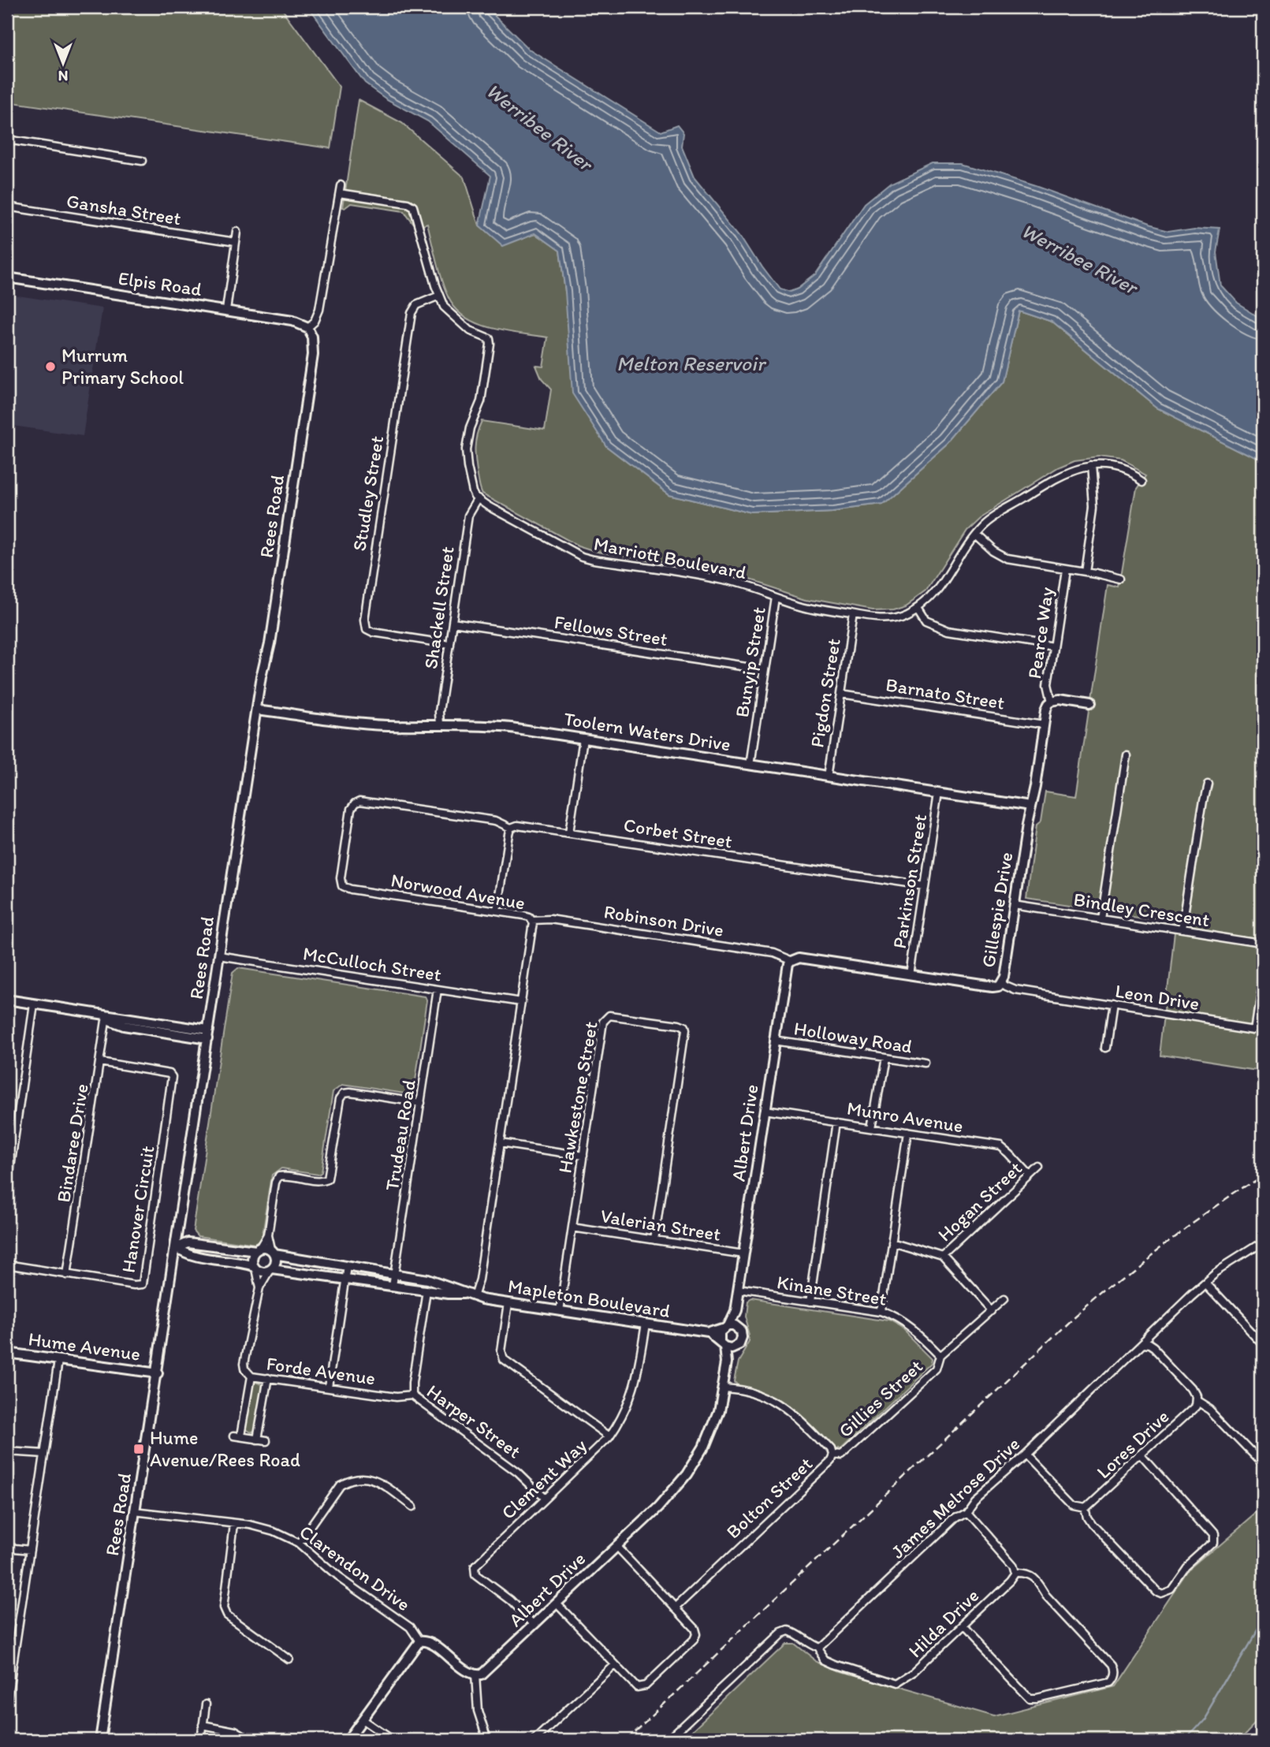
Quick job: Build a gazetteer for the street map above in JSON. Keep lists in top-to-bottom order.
{
  "streets": {
    "street": [
      "Gansha Street",
      "Elpis Road",
      "Studley Street",
      "Rees Road",
      "Marriott Boulevard",
      "Shackell Street",
      "Fellows Street",
      "Pearce Way",
      "Bunyip Street",
      "Pigdon Street",
      "Barnato Street",
      "Toolern Waters Drive",
      "Corbet Street",
      "Parkinson Street",
      "Norwood Avenue",
      "Gillespie Drive",
      "Bindley Crescent",
      "Robinson Drive",
      "McCulloch Street",
      "Leon Drive",
      "Holloway Road",
      "Hawkestone Street",
      "Munro Avenue",
      "Albert Drive",
      "Trudeau Road",
      "Bindaree Drive",
      "Hogan Street",
      "Hanover Circuit",
      "Valerian Street",
      "Kinane Street",
      "Mapleton Boulevard",
      "Hume Avenue",
      "Forde Avenue",
      "Gillies Street",
      "Harper Street",
      "Lores Drive",
      "Clement Way",
      "Bolton Street",
      "James Melrose Drive",
      "Clarendon Drive",
      "Hilda Drive"
    ]
  },
  "crossings": [
    ["Elpis Road", "Rees Road"],
    ["Studley Street", "Shackell Street"],
    ["Rees Road", "Toolern Waters Drive"],
    ["Rees Road", "McCulloch Street"],
    ["Rees Road", "Hume Avenue"],
    ["Rees Road", "Clarendon Drive"],
    ["Marriott Boulevard", "Shackell Street"],
    ["Marriott Boulevard", "Bunyip Street"],
    ["Marriott Boulevard", "Pigdon Street"],
    ["Shackell Street", "Fellows Street"],
    ["Shackell Street", "Toolern Waters Drive"],
    ["Fellows Street", "Bunyip Street"],
    ["Pearce Way", "Gillespie Drive"],
    ["Bunyip Street", "Toolern Waters Drive"],
    ["Pigdon Street", "Barnato Street"],
    ["Pigdon Street", "Toolern Waters Drive"],
    ["Barnato Street", "Gillespie Drive"],
    ["Toolern Waters Drive", "Parkinson Street"],
    ["Toolern Waters Drive", "Gillespie Drive"],
    ["Corbet Street", "Parkinson Street"],
    ["Corbet Street", "Norwood Avenue"],
    ["Parkinson Street", "Gillespie Drive"],
    ["Norwood Avenue", "Robinson Drive"],
    ["Norwood Avenue", "McCulloch Street"],
    ["Norwood Avenue", "Mapleton Boulevard"],
    ["Gillespie Drive", "Bindley Crescent"],
    ["Gillespie Drive", "Robinson Drive"],
    ["Gillespie Drive", "Leon Drive"],
    ["Gillespie Drive", "Albert Drive"],
    ["Robinson Drive", "Albert Drive"],
    ["McCulloch Street", "Trudeau Road"],
    ["Holloway Road", "Albert Drive"],
    ["Hawkestone Street", "Valerian Street"],
    ["Hawkestone Street", "Mapleton Boulevard"],
    ["Munro Avenue", "Albert Drive"],
    ["Munro Avenue", "Hogan Street"],
    ["Albert Drive", "Valerian Street"],
    ["Albert Drive", "Kinane Street"],
    ["Albert Drive", "Mapleton Boulevard"],
    ["Albert Drive", "Clement Way"],
    ["Albert Drive", "Bolton Street"],
    ["Trudeau Road", "Mapleton Boulevard"],
    ["Bindaree Drive", "Hanover Circuit"],
    ["Kinane Street", "Gillies Street"],
    ["Mapleton Boulevard", "Forde Avenue"],
    ["Mapleton Boulevard", "Harper Street"],
    ["Mapleton Boulevard", "Clement Way"],
    ["Forde Avenue", "Harper Street"],
    ["Gillies Street", "Bolton Street"],
    ["Harper Street", "Clement Way"],
    ["James Melrose Drive", "Hilda Drive"]
  ],
  "water": ["Werribee River", "Melton Reservoir"],
  "places": {
    "other": ["Murrum Primary School"],
    "transit": ["Hume Avenue/Rees Road"]
  },
  "north": "bottom"
}
